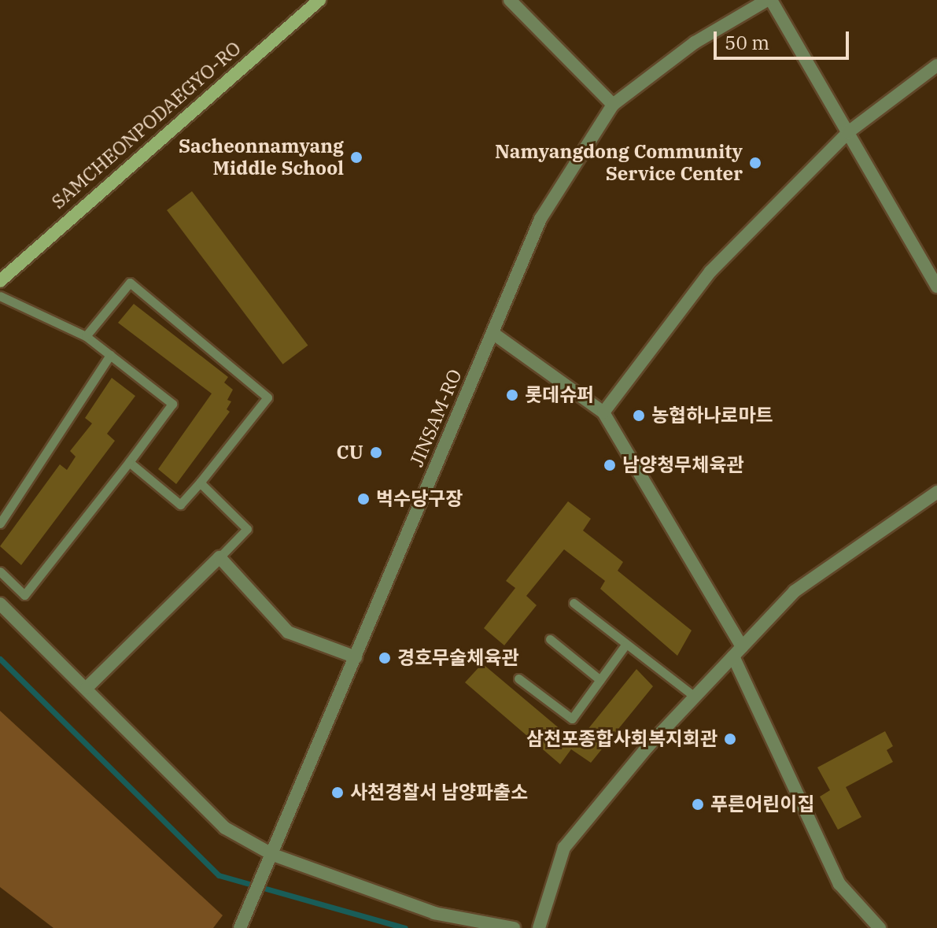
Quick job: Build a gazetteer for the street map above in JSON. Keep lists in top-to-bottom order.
{
  "streets": {
    "main road": ["SAMCHEONPODAEGYO-RO"],
    "street": ["JINSAM-RO"]
  },
  "places": [
    "Sacheonnamyang Middle School",
    "Namyangdong Community Service Center",
    "롯데슈퍼",
    "농협하나로마트",
    "CU",
    "남양청무체육관",
    "벅수당구장",
    "경호무술체육관",
    "삼천포종합사회복지회관",
    "사천경찰서 남양파출소",
    "푸른어린이집"
  ],
  "scale_bar": "50 m"
}
